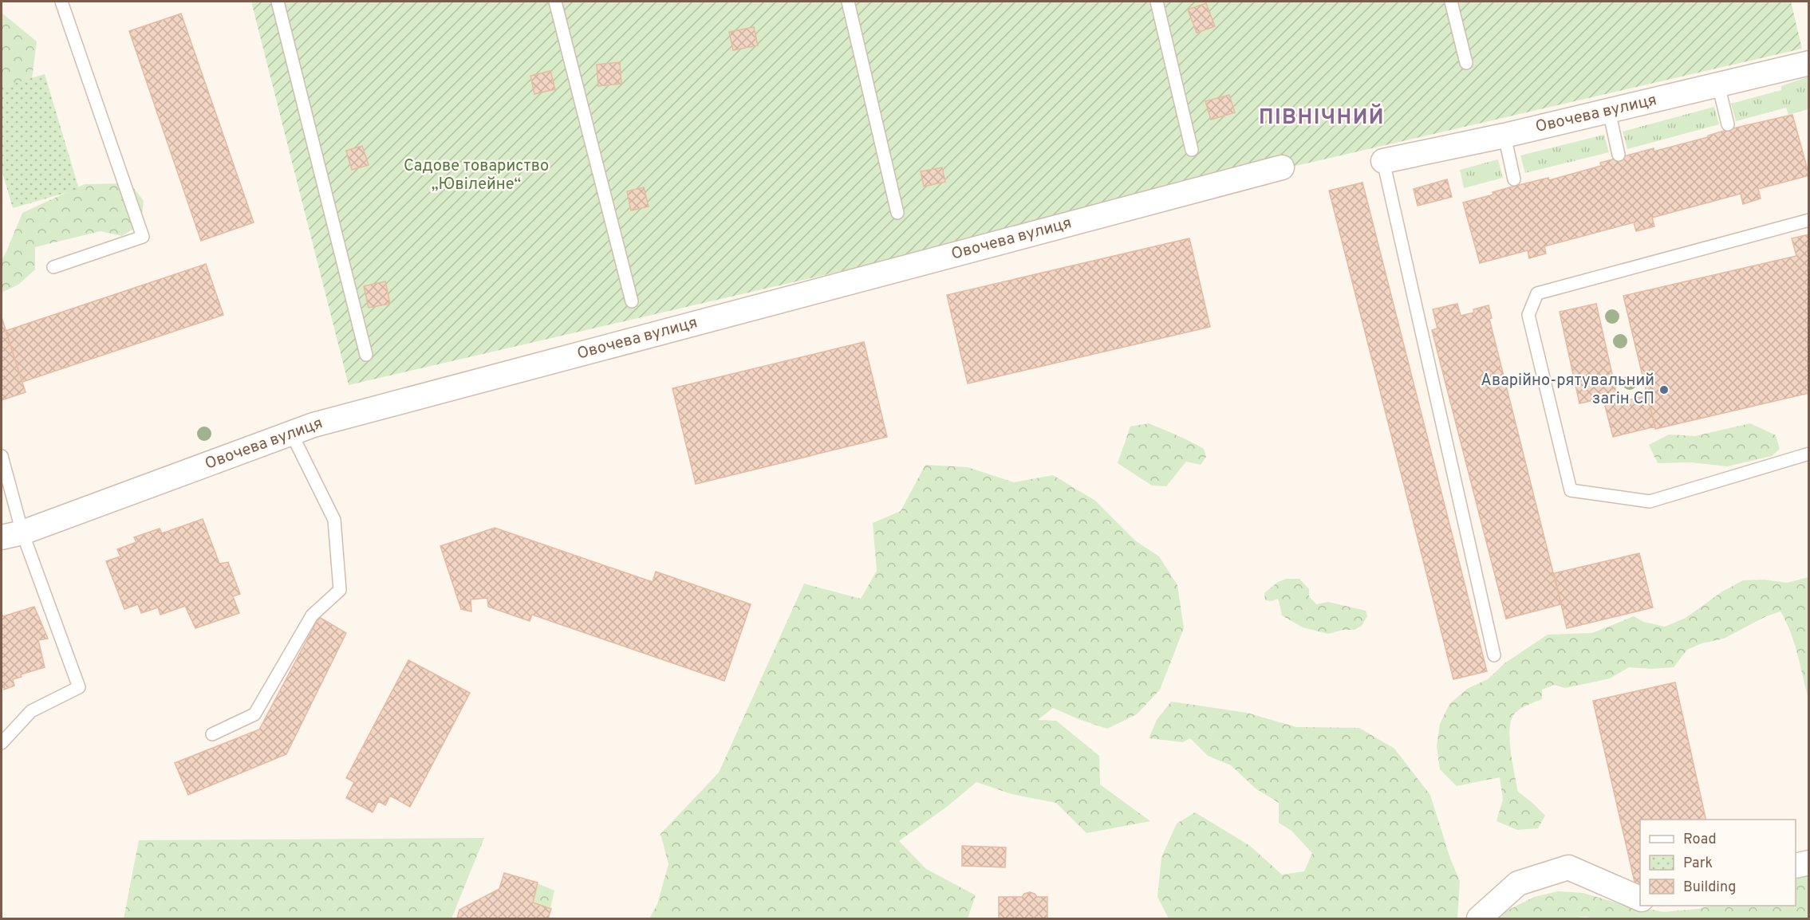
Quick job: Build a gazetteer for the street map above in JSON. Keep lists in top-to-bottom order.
{
  "streets": {
    "street": ["Овочева вулиця"]
  },
  "districts": ["ПІВНІЧНИЙ"],
  "parks": ["Садове товариство „Ювілейне“"],
  "places": ["Аварійно-рятувальний загін СП"],
  "legend": ["Road", "Park", "Building"]
}
